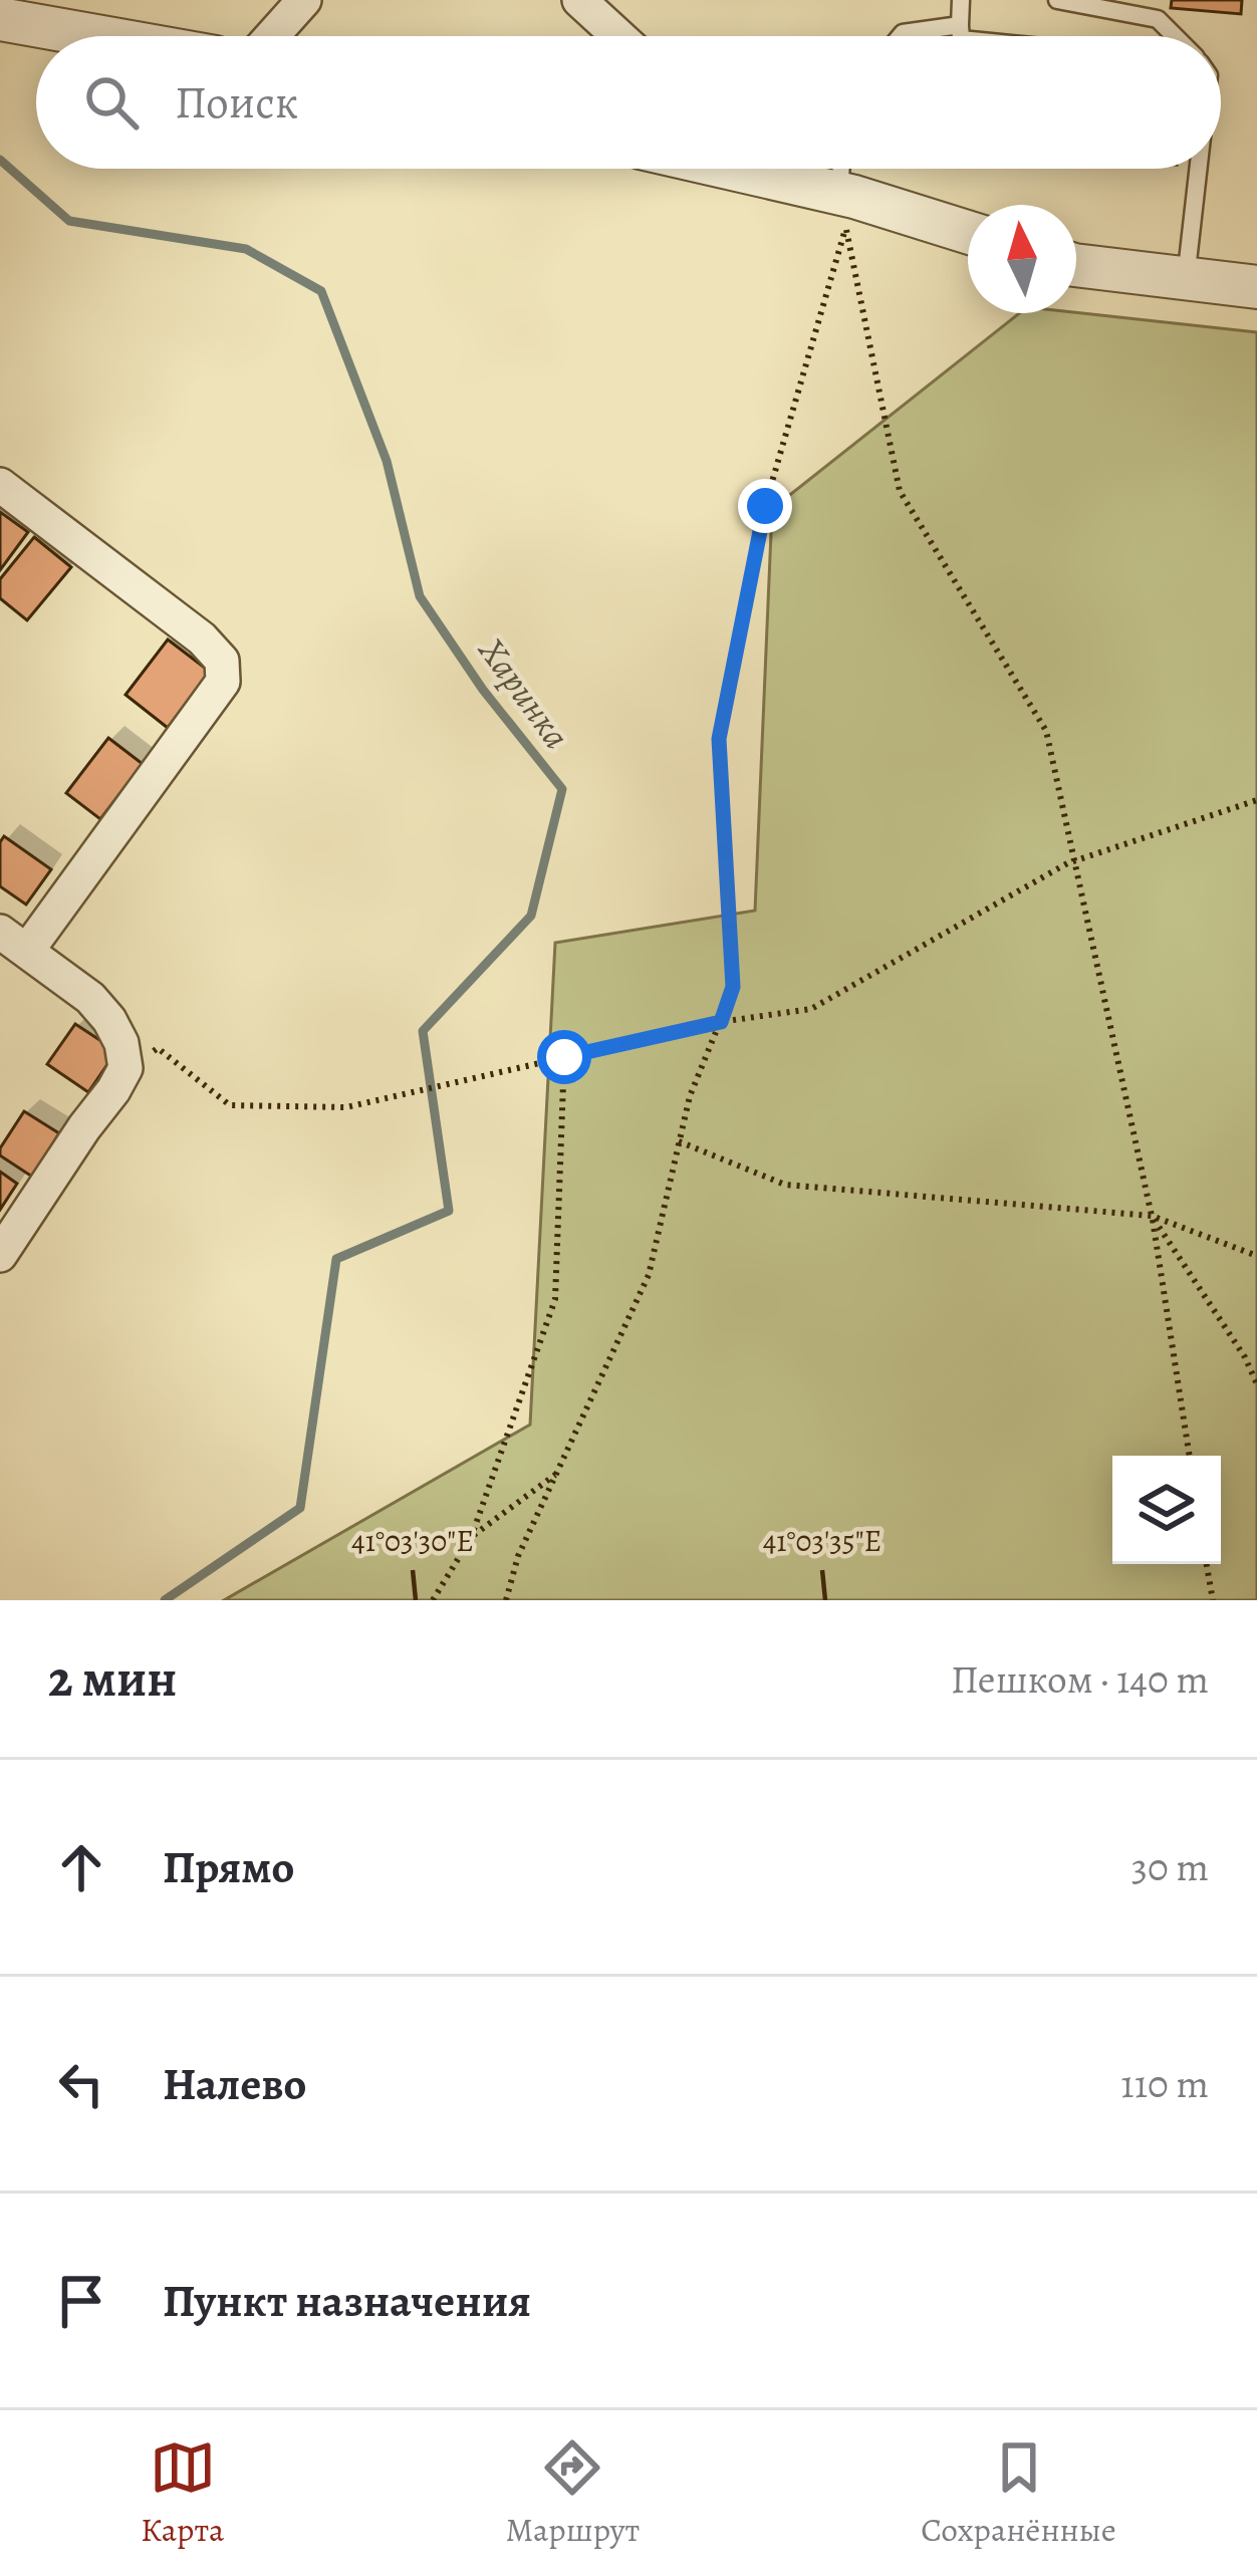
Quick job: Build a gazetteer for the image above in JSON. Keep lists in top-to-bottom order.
{
  "water": ["Харинка"],
  "north": "top",
  "page": {
    "search": "Поиск",
    "heading": ["2 мин", "Пешком · 140 m"],
    "list": [
      ["Прямо", "30 m"],
      ["Налево", "110 m"],
      "Пункт назначения"
    ],
    "nav": ["Карта", "Маршрут", "Сохранённые"]
  },
  "coordinates": ["41°03'30\"E", "41°03'35\"E"]
}
